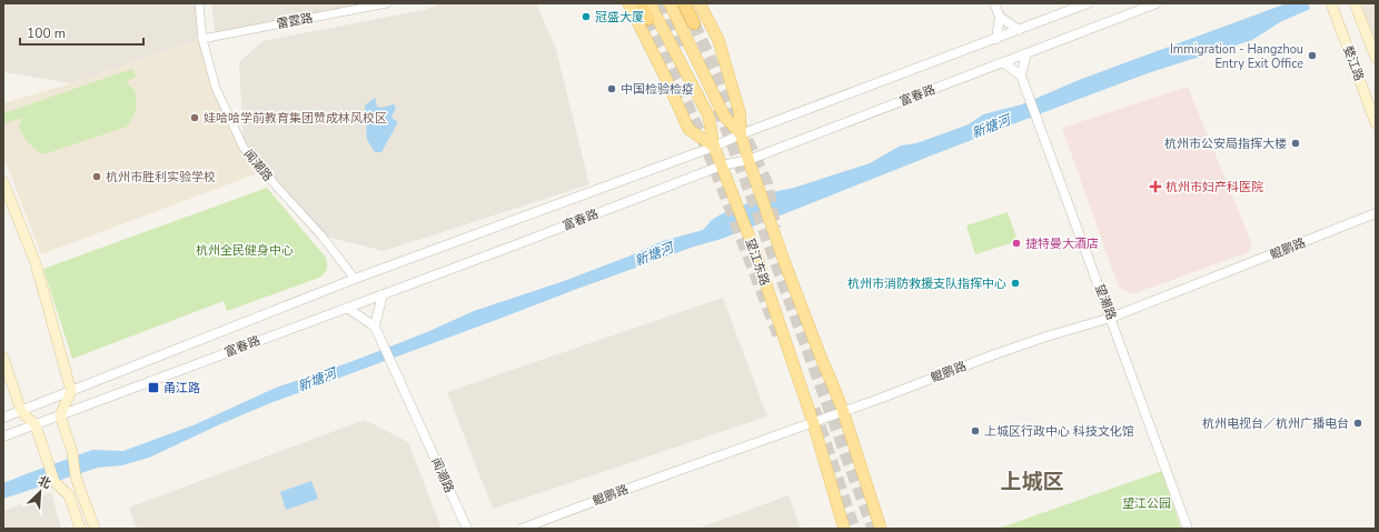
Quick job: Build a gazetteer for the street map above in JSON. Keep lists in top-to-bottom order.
{
  "streets": {
    "main road": ["婺江路", "望江东路"],
    "street": [
      "雷霆路",
      "富春路",
      "闻潮路",
      "鲲鹏路",
      "望潮路"
    ]
  },
  "crossings": [
    ["雷霆路", "闻潮路"],
    ["富春路", "闻潮路"],
    ["富春路", "望江东路"],
    ["鲲鹏路", "望江东路"],
    ["鲲鹏路", "望潮路"]
  ],
  "districts": ["上城区"],
  "water": ["新塘河"],
  "parks": ["杭州全民健身中心", "望江公园"],
  "places": {
    "other": [
      "冠盛大厦",
      "Immigration - Hangzhou Entry Exit Office",
      "中国检验检疫",
      "娃哈哈学前教育集团赞成林风校区",
      "杭州市公安局指挥大楼",
      "杭州市胜利实验学校",
      "捷特曼大酒店",
      "杭州市消防救援支队指挥中心",
      "杭州电视台／杭州广播电台",
      "上城区行政中心 科技文化馆"
    ],
    "health": ["杭州市妇产科医院"],
    "transit": ["甬江路"]
  },
  "scale_bar": "100 m",
  "north": "top right"
}
